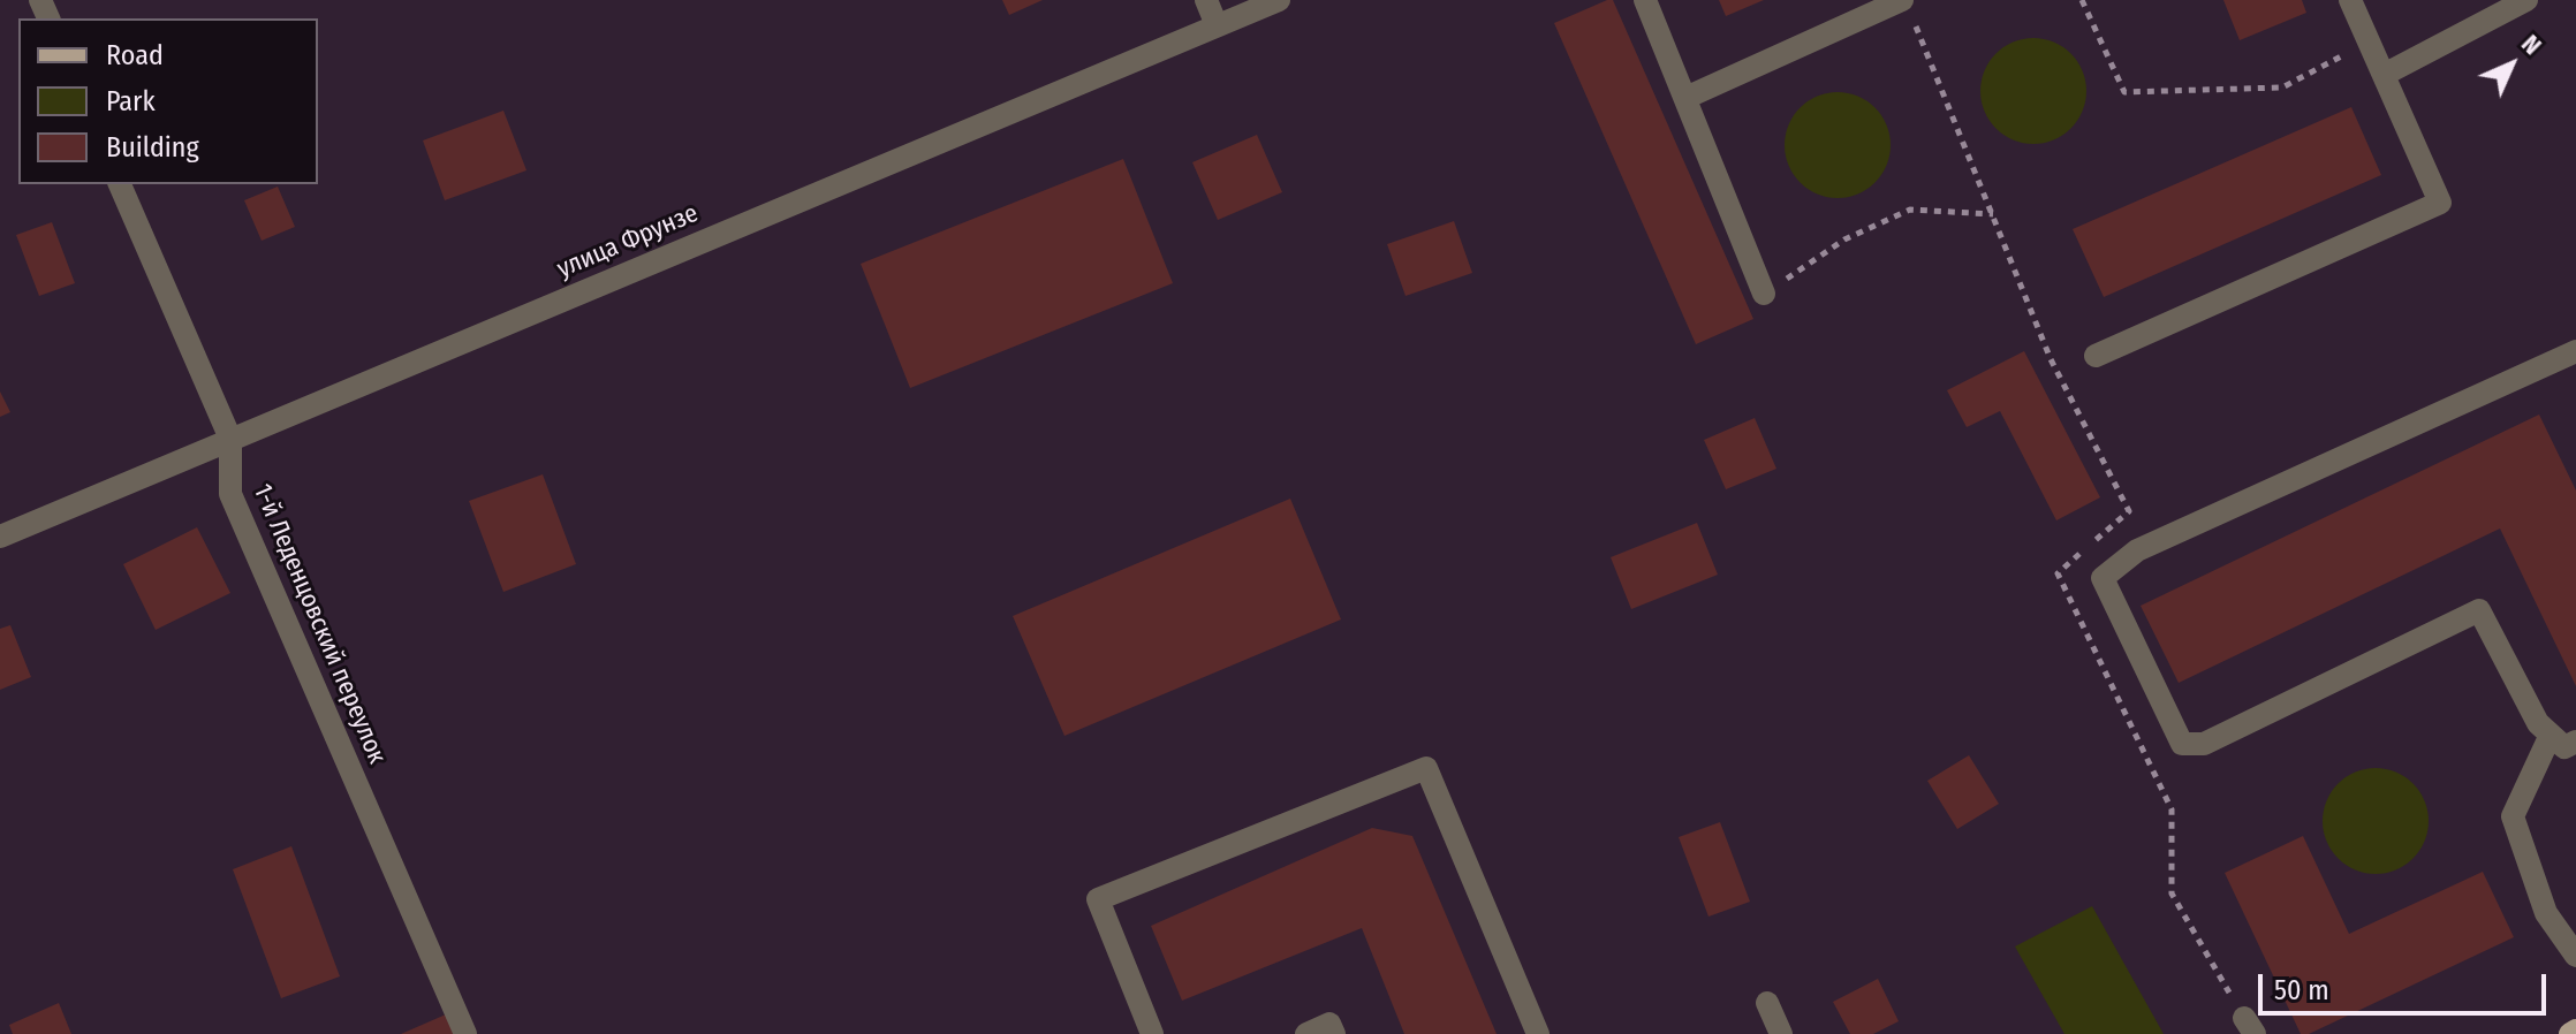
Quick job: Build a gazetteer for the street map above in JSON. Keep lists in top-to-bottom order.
{
  "streets": {
    "street": ["улица Фрунзе", "1-й Леденцовский переулок"]
  },
  "crossings": [
    ["улица Фрунзе", "1-й Леденцовский переулок"]
  ],
  "legend": ["Road", "Park", "Building"],
  "scale_bar": "50 m",
  "north": "top right"
}
